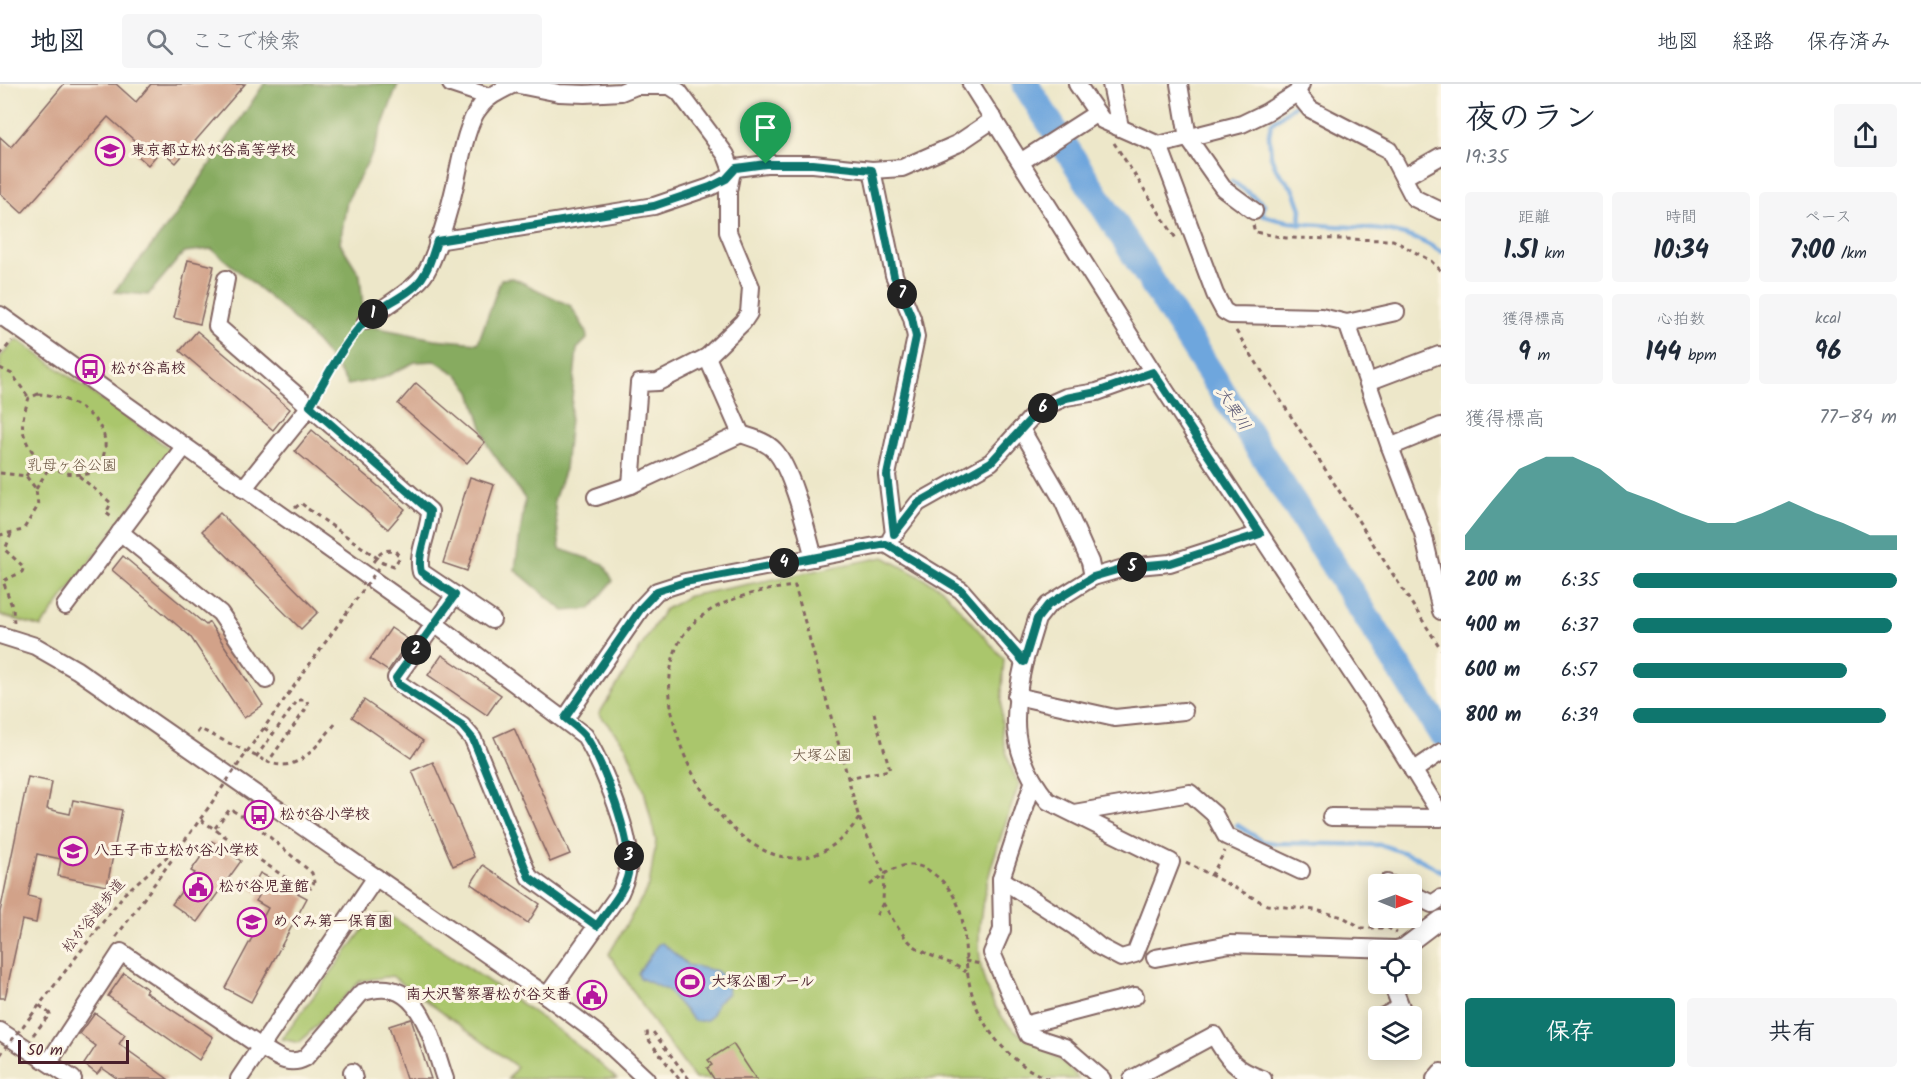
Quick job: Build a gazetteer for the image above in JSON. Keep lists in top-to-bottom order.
{
  "streets": {
    "path": ["松が谷遊歩道"]
  },
  "water": ["大栗川"],
  "parks": ["乳母ヶ谷公園", "大塚公園"],
  "places": {
    "school or university": ["東京都立松が谷高等学校", "八王子市立松が谷小学校", "めぐみ第一保育園"],
    "bus stop": ["松が谷高校", "松が谷小学校"],
    "public building": ["松が谷児童館", "南大沢警察署松が谷交番"],
    "sports": ["大塚公園プール"]
  },
  "scale_bar": "50 m",
  "north": "right",
  "page": {
    "header": "地図",
    "search": "ここで検索",
    "nav": ["地図", "経路", "保存済み"],
    "heading": ["夜のラン", "19:35"],
    "stats": [
      ["距離", "1.51 km"],
      ["時間", "10:34"],
      ["ペース", "7:00 /km"],
      ["獲得標高", "9 m"],
      ["心拍数", "144 bpm"],
      ["kcal", "96"]
    ],
    "pins": [
      "7",
      "1",
      "6",
      "4",
      "5",
      "2",
      "3"
    ],
    "chart": ["獲得標高", "77–84 m"],
    "list": [
      {
        "name": "200 m",
        "note": "6:35"
      },
      {
        "name": "400 m",
        "note": "6:37"
      },
      {
        "name": "600 m",
        "note": "6:57"
      },
      {
        "name": "800 m",
        "note": "6:39"
      }
    ],
    "buttons": ["保存", "共有"],
    "scale": "50 m"
  }
}
